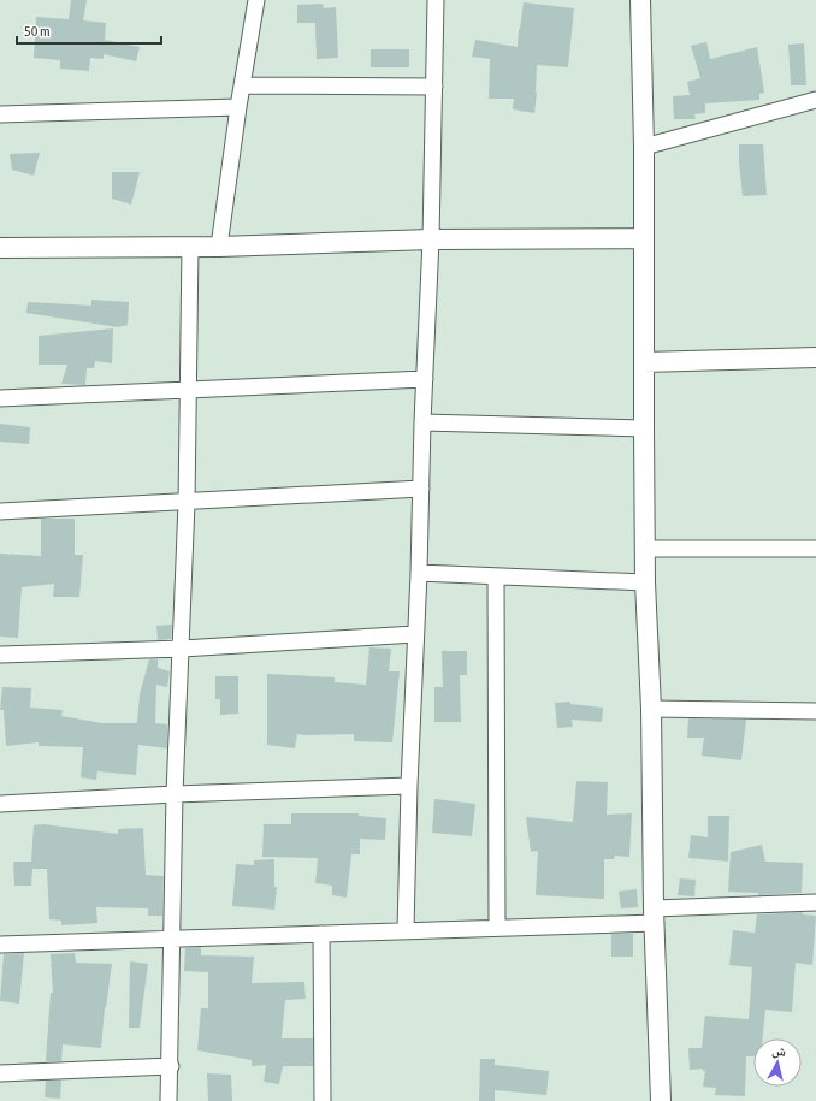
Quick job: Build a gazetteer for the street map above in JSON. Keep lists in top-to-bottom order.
{
  "scale_bar": "50 m",
  "north": "top"
}
